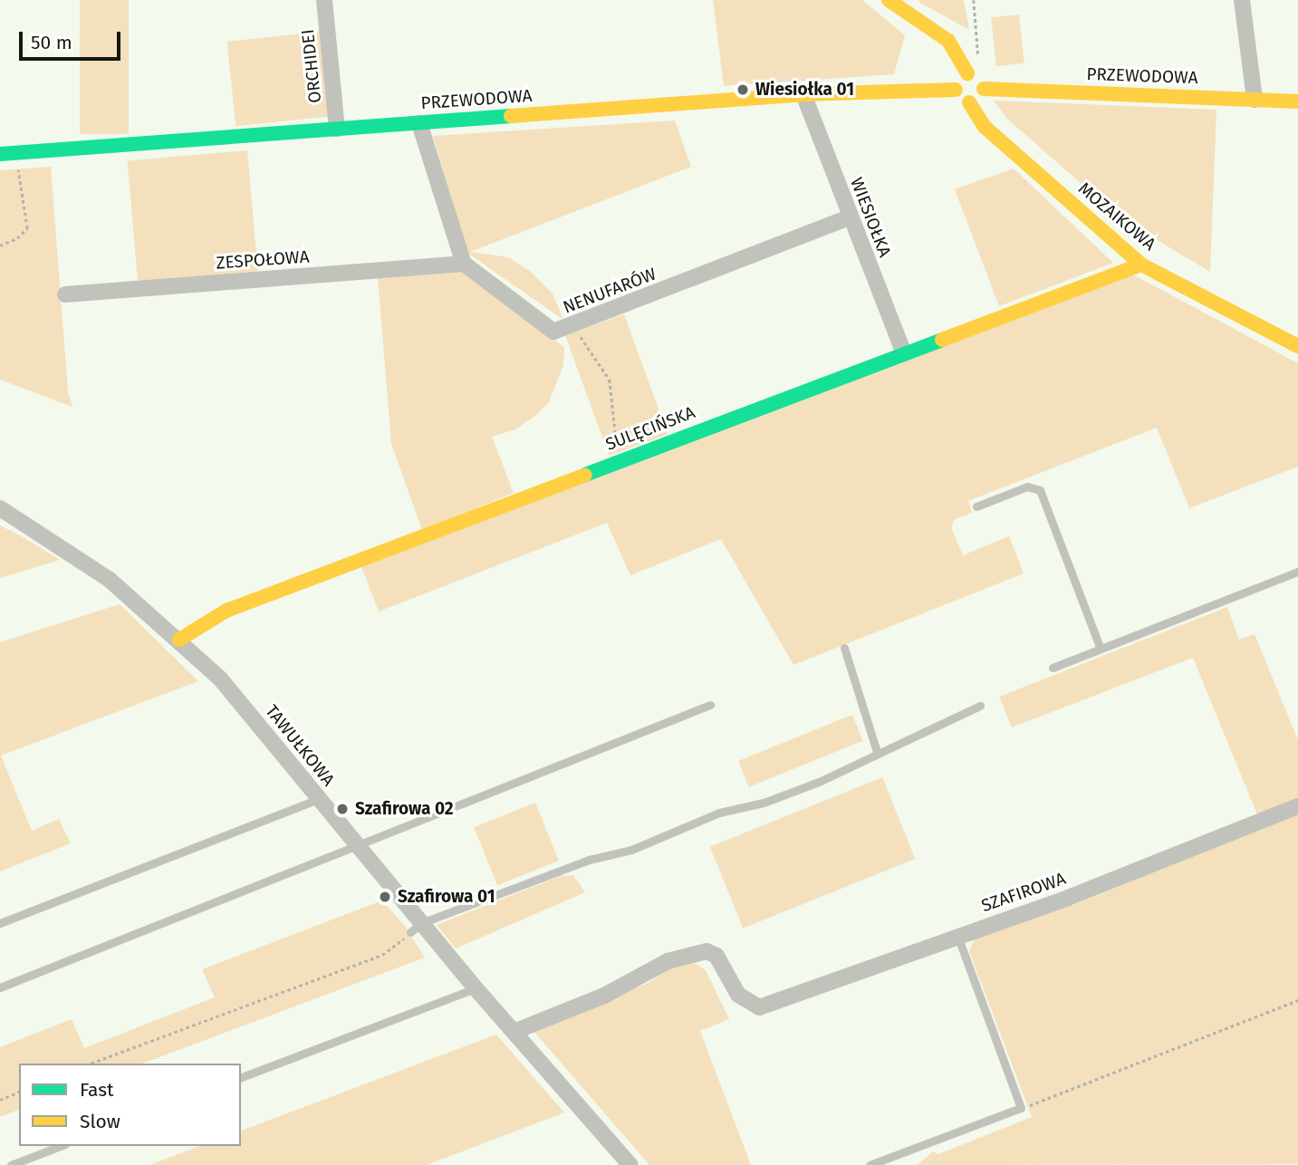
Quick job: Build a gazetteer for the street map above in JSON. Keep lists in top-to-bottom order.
{
  "streets": {
    "street": [
      "ORCHIDEI",
      "PRZEWODOWA",
      "MOZAIKOWA",
      "WIESIOŁKA",
      "ZESPOŁOWA",
      "NENUFARÓW",
      "SULĘCIŃSKA",
      "TAWUŁKOWA",
      "SZAFIROWA"
    ]
  },
  "crossings": [
    ["ORCHIDEI", "PRZEWODOWA"],
    ["PRZEWODOWA", "MOZAIKOWA"],
    ["PRZEWODOWA", "WIESIOŁKA"],
    ["MOZAIKOWA", "SULĘCIŃSKA"],
    ["WIESIOŁKA", "NENUFARÓW"],
    ["WIESIOŁKA", "SULĘCIŃSKA"],
    ["ZESPOŁOWA", "NENUFARÓW"],
    ["SULĘCIŃSKA", "TAWUŁKOWA"],
    ["TAWUŁKOWA", "SZAFIROWA"]
  ],
  "places": ["Wiesiołka 01", "Szafirowa 02", "Szafirowa 01"],
  "legend": ["Fast", "Slow"],
  "scale_bar": "50 m"
}
